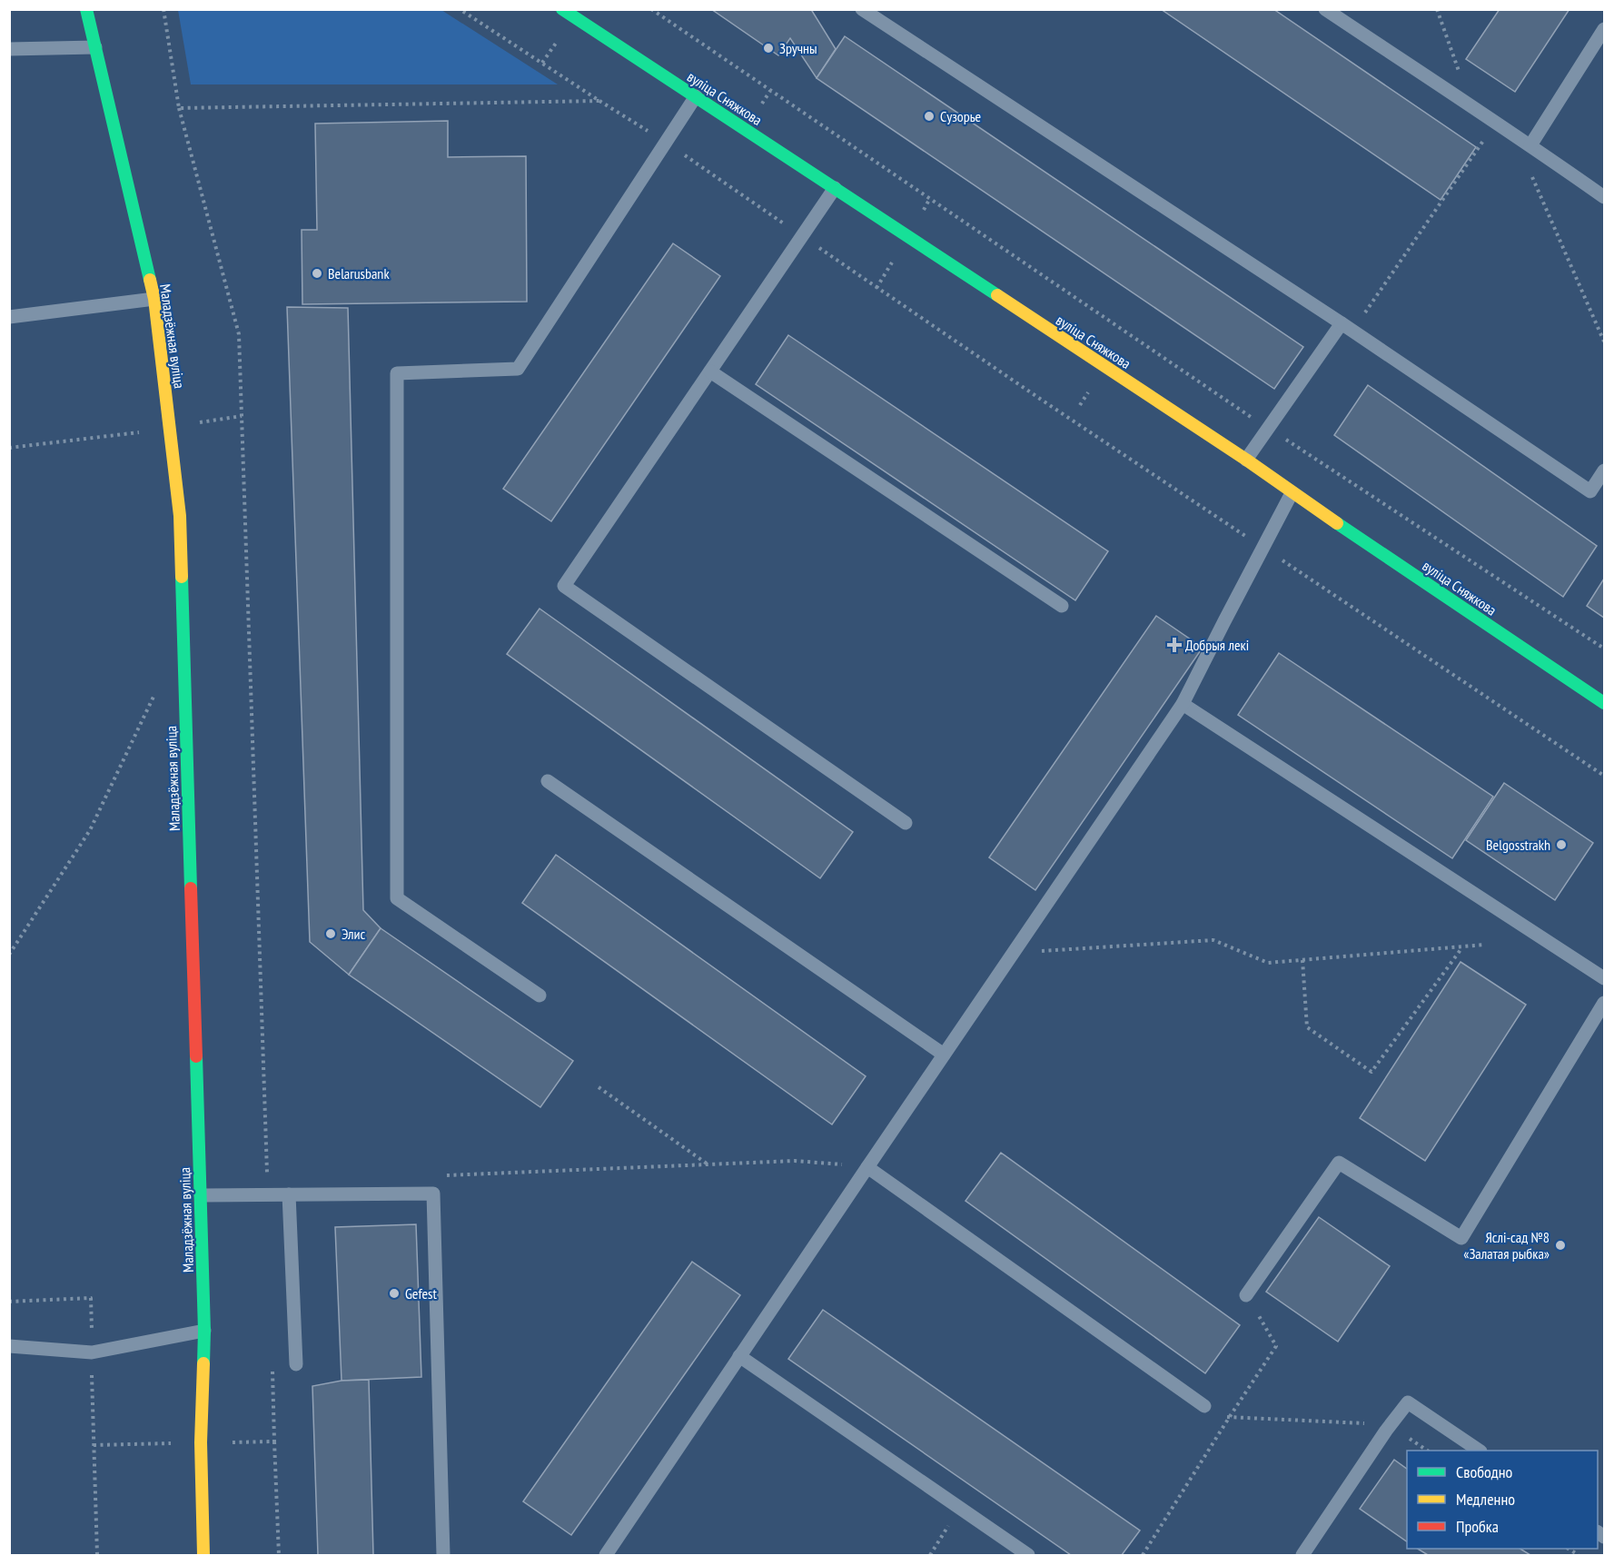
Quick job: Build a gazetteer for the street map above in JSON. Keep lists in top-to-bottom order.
{
  "streets": {
    "street": ["вуліца Сняжкова", "Маладзёжная вуліца"]
  },
  "places": {
    "other": [
      "Зручны",
      "Сузорье",
      "Belarusbank",
      "Belgosstrakh",
      "Элис",
      "Яслі-сад №8 «Залатая рыбка»",
      "Gefest"
    ],
    "health": ["Добрыя лекі"]
  },
  "legend": ["Свободно", "Медленно", "Пробка"]
}
